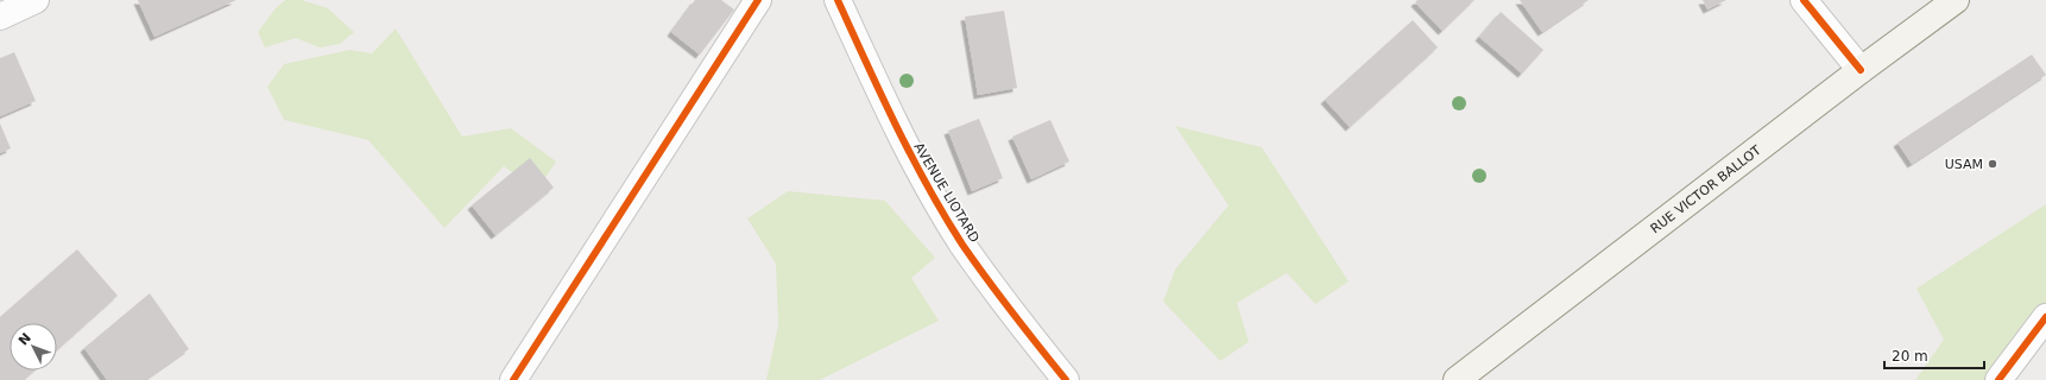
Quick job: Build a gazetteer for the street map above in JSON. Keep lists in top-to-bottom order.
{
  "streets": {
    "main road": ["RUE VICTOR BALLOT"],
    "street": ["AVENUE LIOTARD"]
  },
  "places": ["USAM"],
  "scale_bar": "20 m",
  "north": "top left"
}
